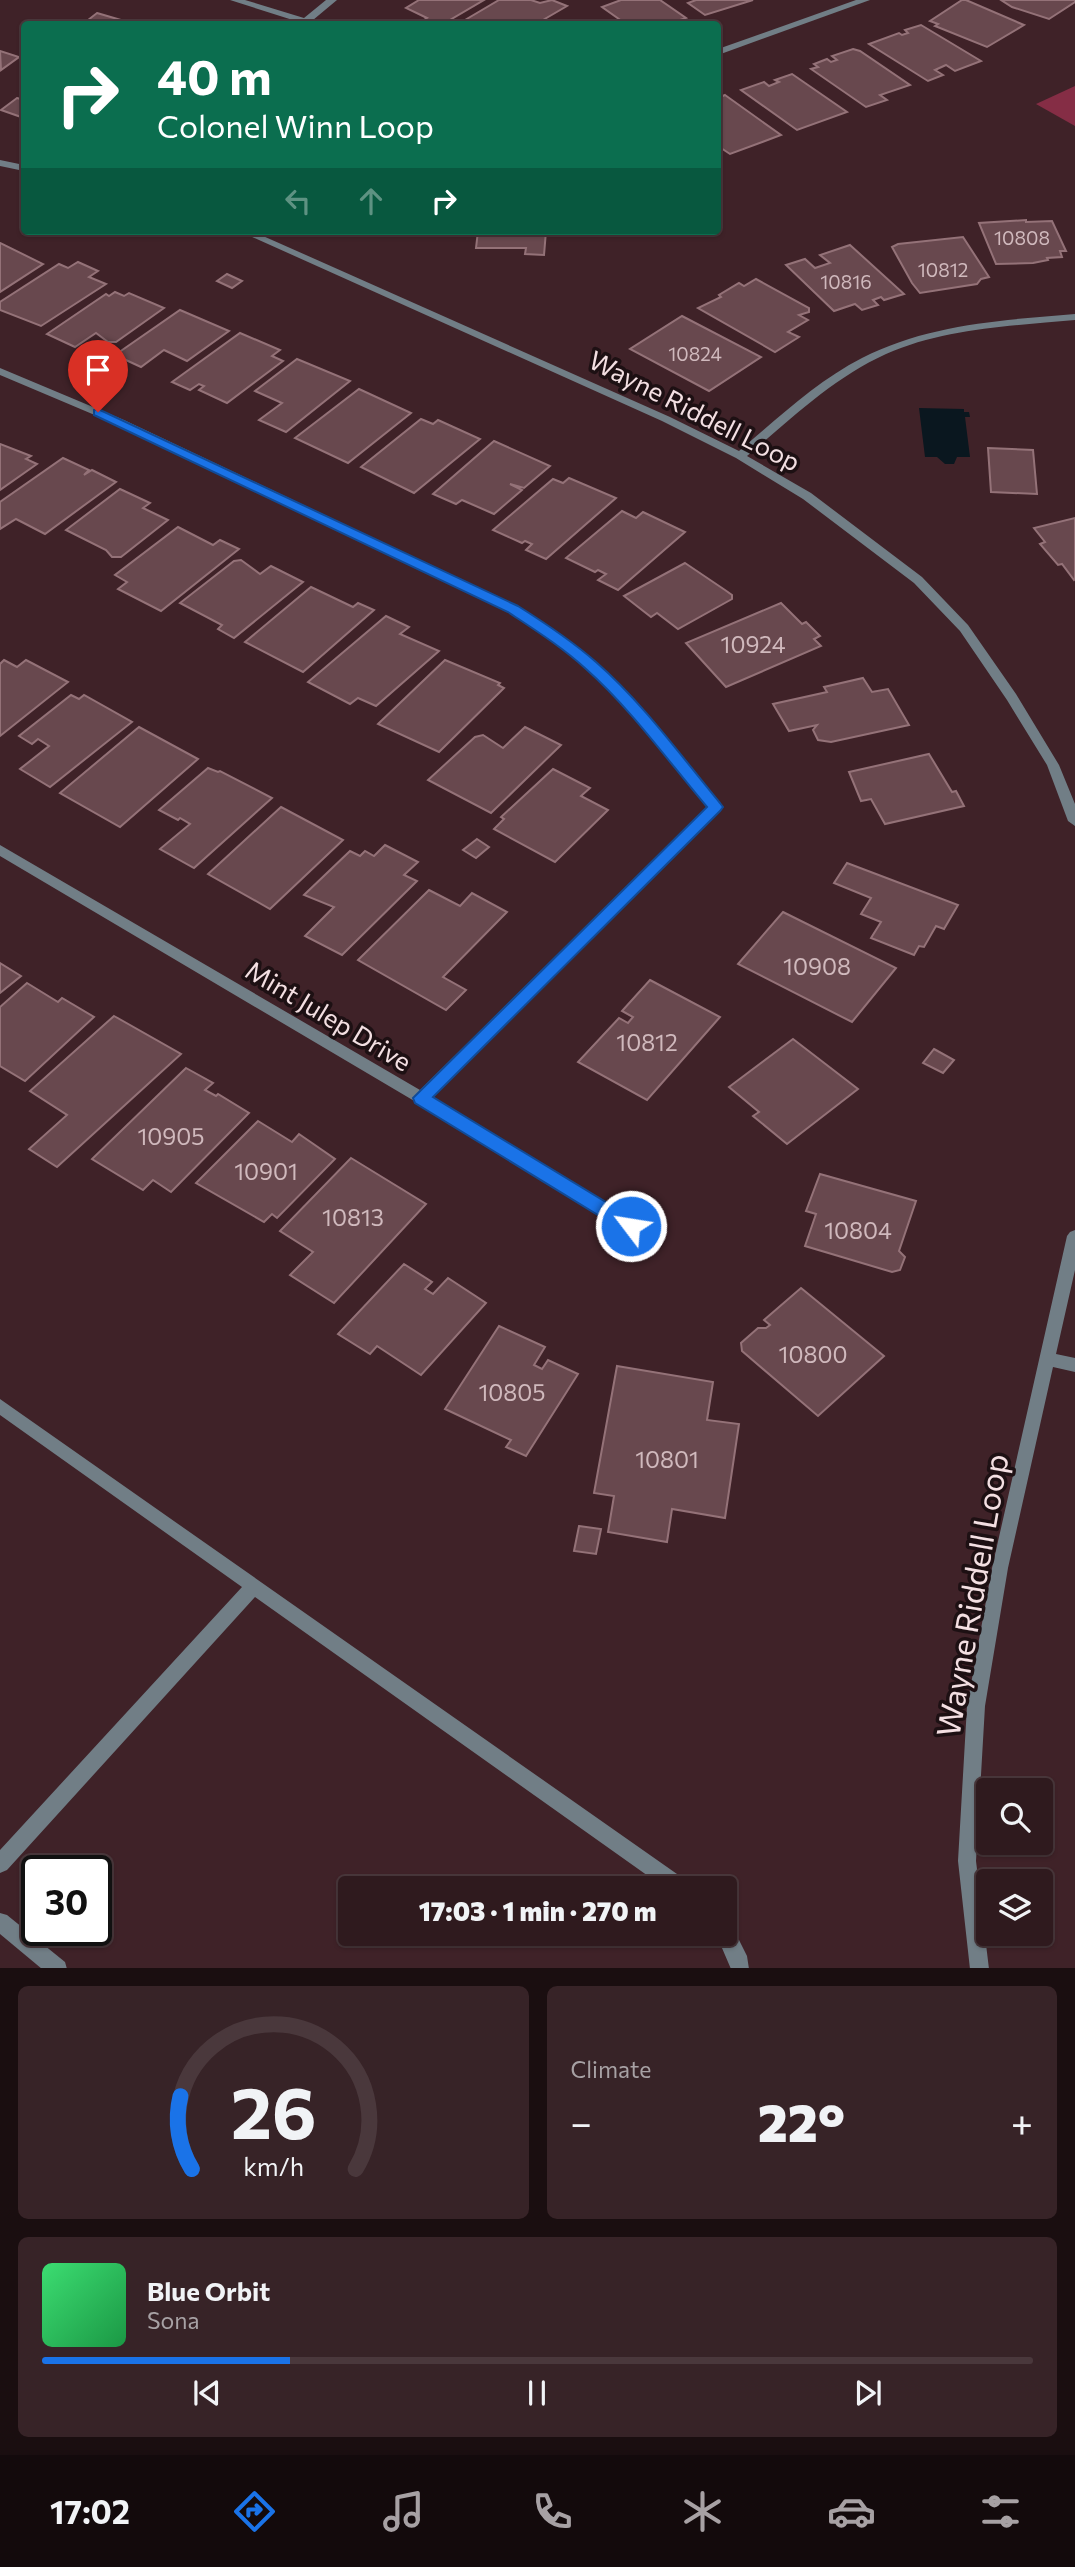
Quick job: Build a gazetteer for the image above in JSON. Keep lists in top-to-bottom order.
{
  "streets": {
    "street": ["Wayne Riddell Loop", "Mint Julep Drive"]
  },
  "house_numbers": [
    "10808",
    "10812",
    "10816",
    "10824",
    "10924",
    "10908",
    "10812",
    "10905",
    "10901",
    "10813",
    "10804",
    "10800",
    "10805",
    "10801"
  ],
  "page": {
    "turn": ["40 m", "Colonel Winn Loop"],
    "limit": "30",
    "trip": "17:03 · 1 min · 270 m",
    "tile": "Climate",
    "heat": ["−", "22°", "+"],
    "song": ["Blue Orbit", "Sona"],
    "tabs": "17:02",
    "gauge": ["26", "km/h"]
  }
}
